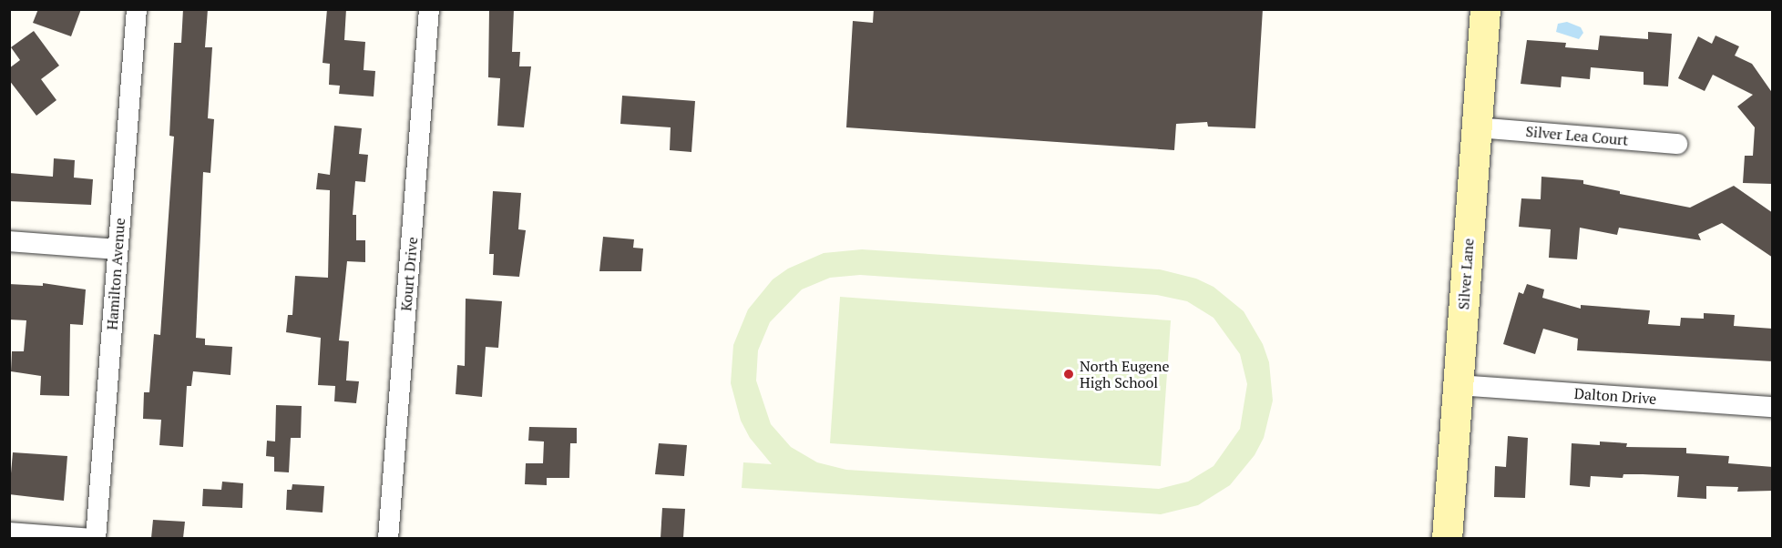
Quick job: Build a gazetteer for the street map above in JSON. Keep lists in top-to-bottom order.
{
  "streets": {
    "street": [
      "Silver Lea Court",
      "Hamilton Avenue",
      "Kourt Drive",
      "Silver Lane",
      "Dalton Drive"
    ]
  },
  "crossings": [
    ["Silver Lea Court", "Silver Lane"],
    ["Silver Lane", "Dalton Drive"]
  ],
  "places": ["North Eugene High School"]
}
